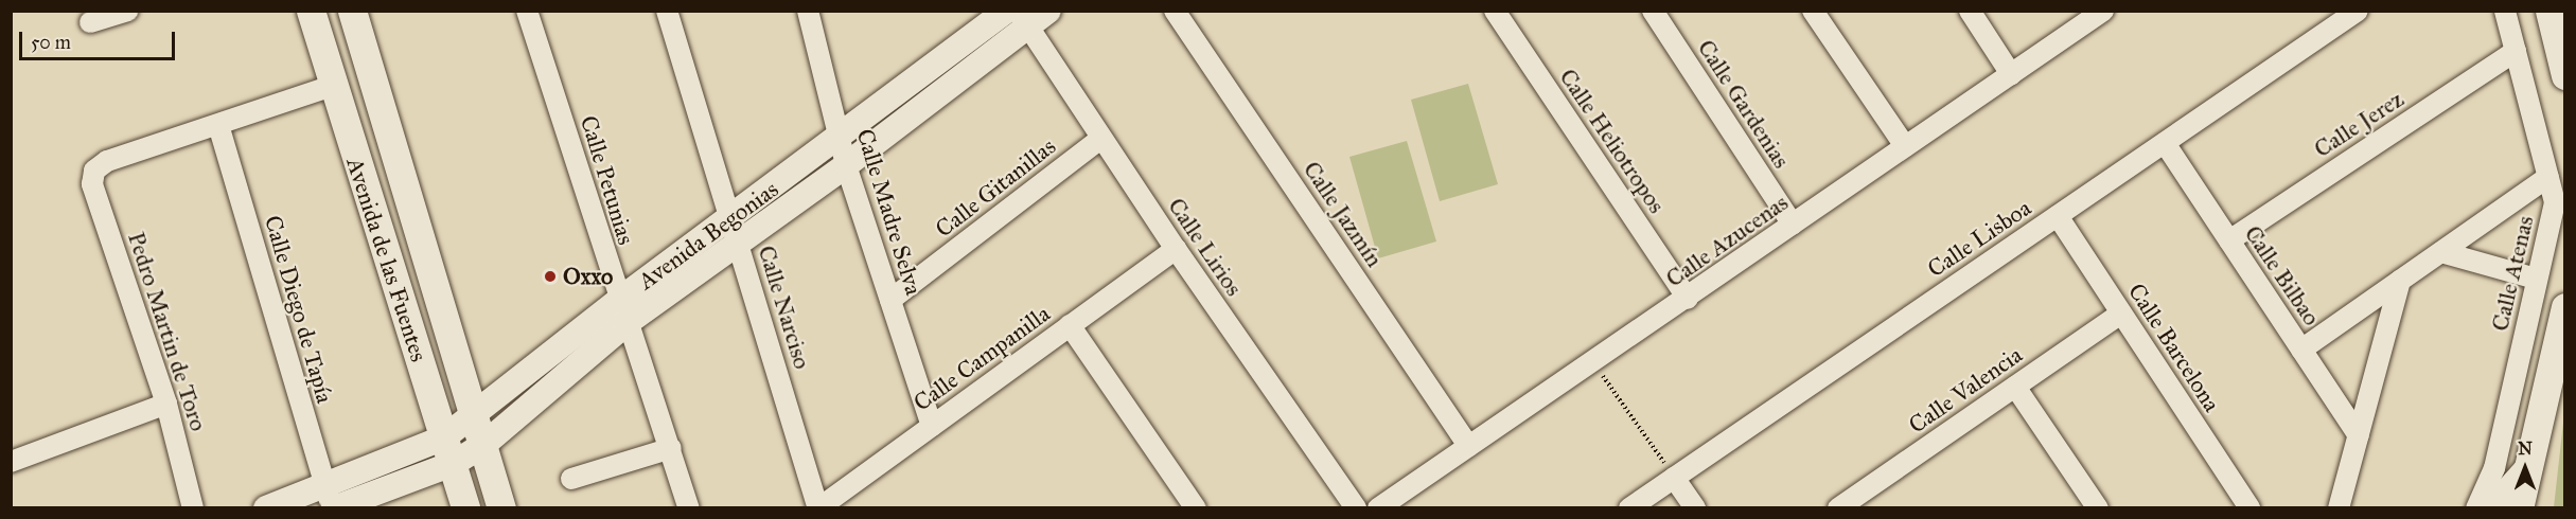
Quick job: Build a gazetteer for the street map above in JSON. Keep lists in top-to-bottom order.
{
  "streets": {
    "main road": ["Avenida de las Fuentes"],
    "street": [
      "Calle Gardenias",
      "Calle Jerez",
      "Calle Heliotropos",
      "Calle Petunias",
      "Calle Gitanillas",
      "Calle Madre Selva",
      "Calle Jazmín",
      "Avenida Begonias",
      "Calle Lisboa",
      "Calle Azucenas",
      "Calle Lirios",
      "Calle Atenas",
      "Calle Bilbao",
      "Calle Narciso",
      "Calle Diego de Tapía",
      "Pedro Martin de Toro",
      "Calle Barcelona",
      "Calle Campanilla",
      "Calle Valencia"
    ]
  },
  "crossings": [
    ["Calle Gardenias", "Calle Azucenas"],
    ["Calle Jerez", "Calle Atenas"],
    ["Calle Jerez", "Calle Bilbao"],
    ["Calle Heliotropos", "Calle Azucenas"],
    ["Calle Petunias", "Avenida Begonias"],
    ["Calle Gitanillas", "Calle Madre Selva"],
    ["Calle Gitanillas", "Calle Lirios"],
    ["Calle Madre Selva", "Avenida Begonias"],
    ["Calle Madre Selva", "Calle Campanilla"],
    ["Calle Jazmín", "Calle Azucenas"],
    ["Avenida Begonias", "Calle Lirios"],
    ["Avenida Begonias", "Avenida de las Fuentes"],
    ["Avenida Begonias", "Calle Narciso"],
    ["Avenida Begonias", "Calle Diego de Tapía"],
    ["Calle Lisboa", "Calle Bilbao"],
    ["Calle Lisboa", "Calle Barcelona"],
    ["Calle Lirios", "Calle Campanilla"],
    ["Calle Narciso", "Calle Campanilla"],
    ["Calle Diego de Tapía", "Pedro Martin de Toro"],
    ["Calle Barcelona", "Calle Valencia"]
  ],
  "places": ["Oxxo"],
  "scale_bar": "50 m",
  "north": "top"
}
